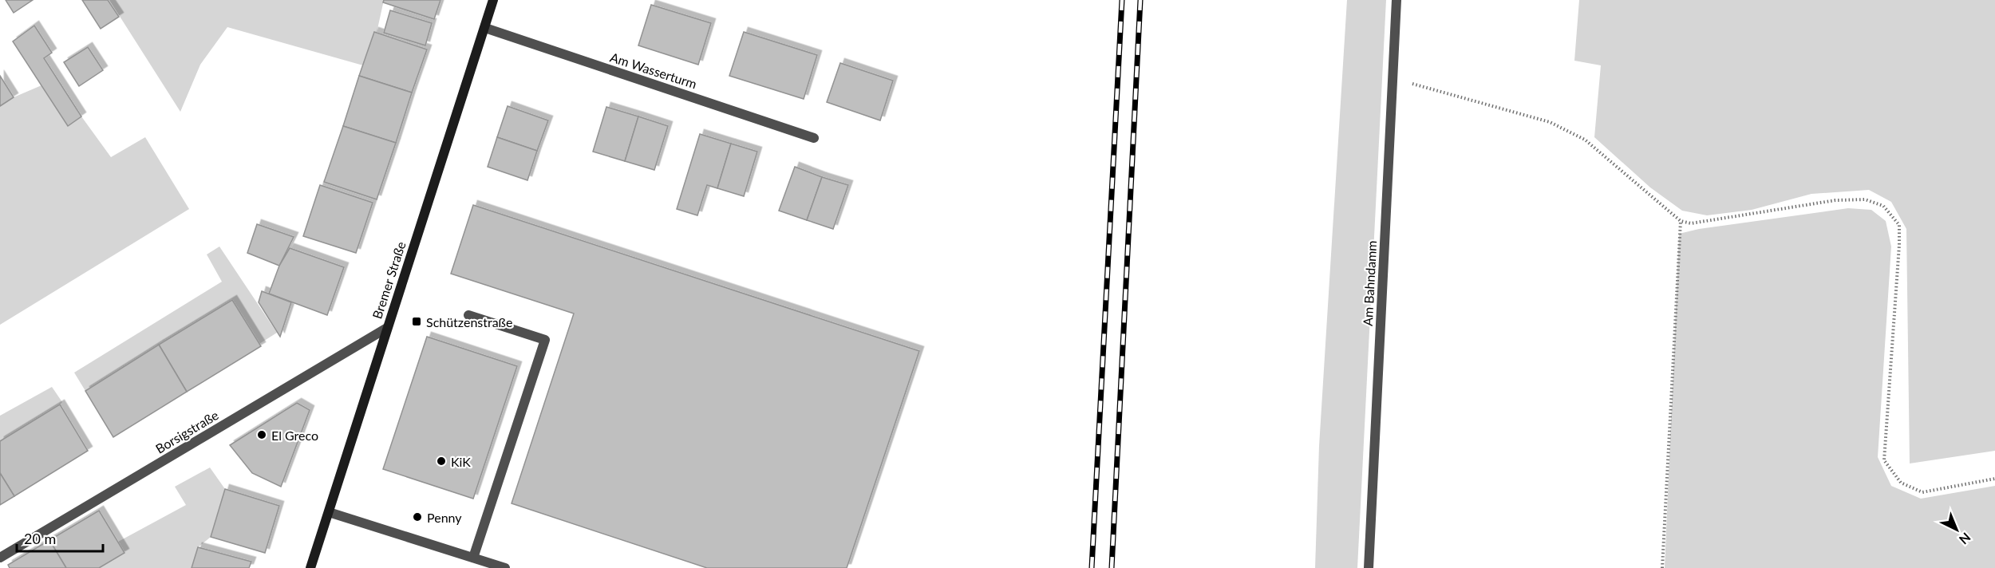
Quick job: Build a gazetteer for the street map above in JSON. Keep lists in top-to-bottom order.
{
  "streets": {
    "main road": ["Bremer Straße"],
    "street": ["Am Wasserturm", "Am Bahndamm", "Borsigstraße"]
  },
  "crossings": [
    ["Am Wasserturm", "Bremer Straße"],
    ["Bremer Straße", "Borsigstraße"]
  ],
  "places": {
    "transit": ["Schützenstraße"],
    "other": ["El Greco", "KiK", "Penny"]
  },
  "scale_bar": "20 m",
  "north": "bottom right"
}
